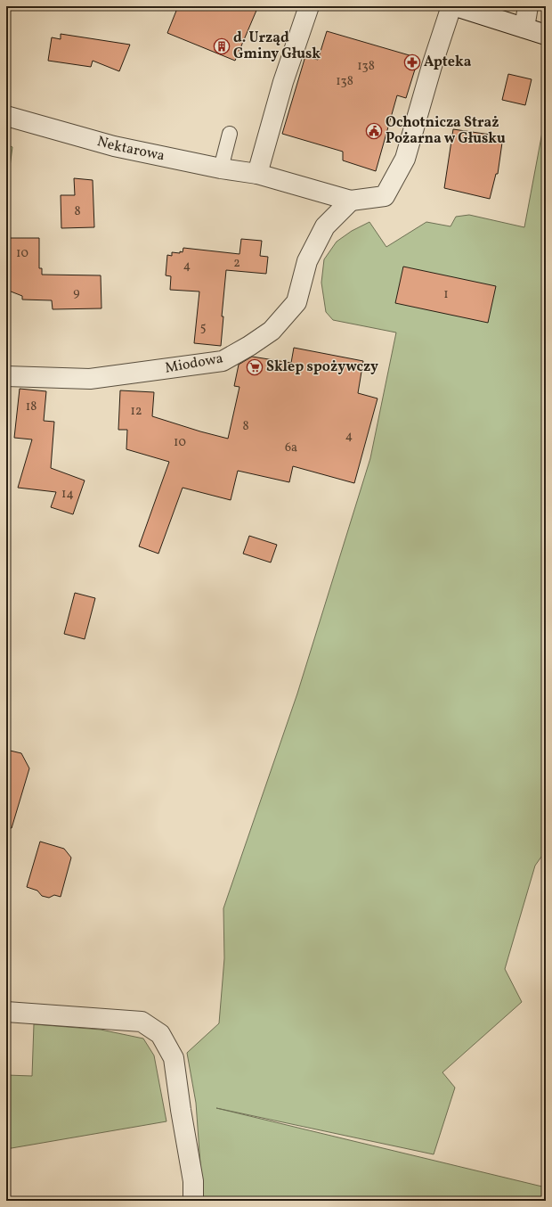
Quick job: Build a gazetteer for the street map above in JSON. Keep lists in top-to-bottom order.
{
  "streets": {
    "street": ["Nektarowa", "Miodowa"]
  },
  "places": {
    "building": ["d. Urząd Gminy Głusk"],
    "pharmacy": ["Apteka"],
    "public building": ["Ochotnicza Straż Pożarna w Głusku"],
    "supermarket": ["Sklep spożywczy"]
  },
  "house_numbers": [
    "138",
    "138",
    "8",
    "10",
    "2",
    "4",
    "9",
    "1",
    "5",
    "18",
    "12",
    "8",
    "4",
    "10",
    "6a",
    "14"
  ]
}
